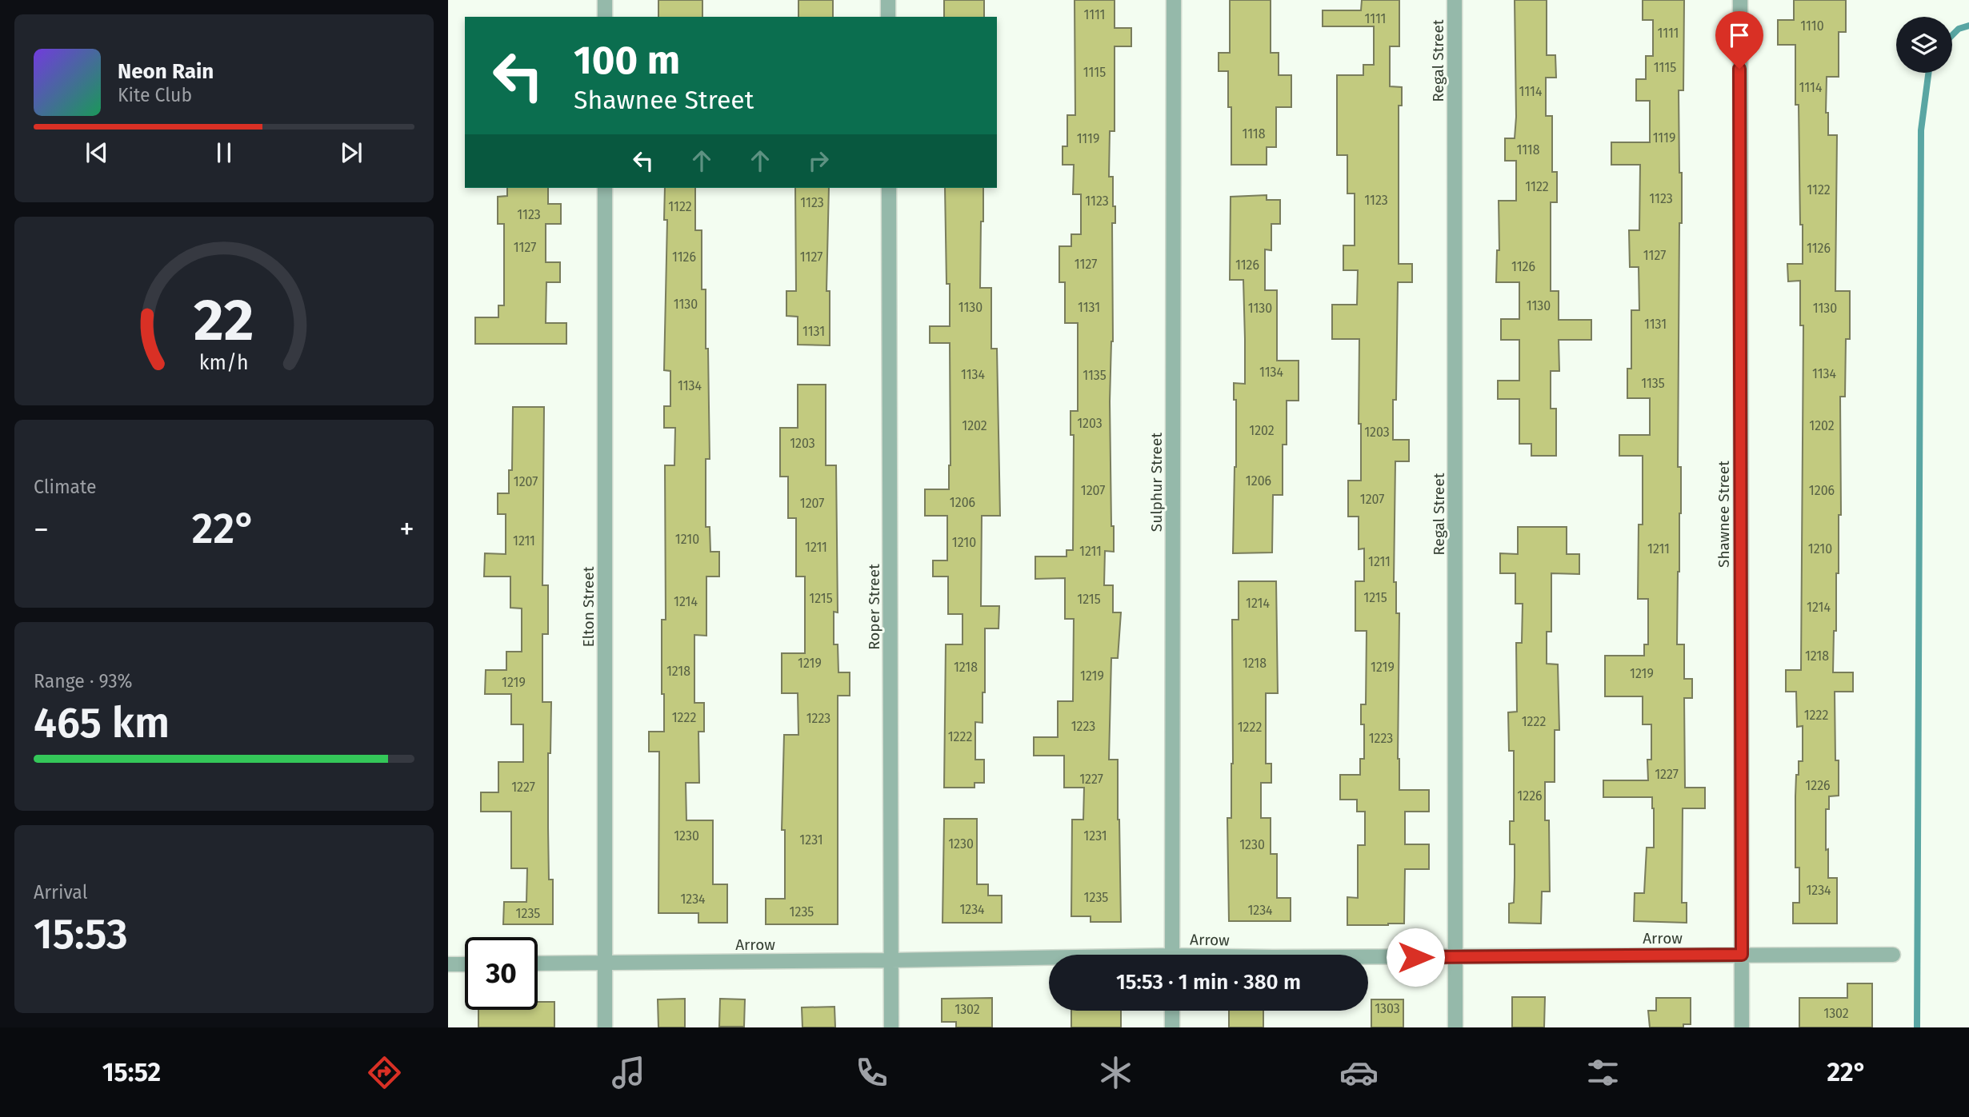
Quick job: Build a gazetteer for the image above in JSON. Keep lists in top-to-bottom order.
{
  "streets": {
    "street": [
      "Regal Street",
      "Sulphur Street",
      "Shawnee Street",
      "Elton Street",
      "Roper Street",
      "Arrow"
    ]
  },
  "crossings": [
    ["Regal Street", "Arrow"],
    ["Shawnee Street", "Arrow"],
    ["Elton Street", "Arrow"],
    ["Roper Street", "Arrow"]
  ],
  "house_numbers": [
    "1111",
    "1111",
    "1110",
    "1111",
    "1115",
    "1115",
    "1114",
    "1114",
    "1118",
    "1119",
    "1119",
    "1118",
    "1122",
    "1122",
    "1123",
    "1123",
    "1123",
    "1123",
    "1122",
    "1123",
    "1127",
    "1126",
    "1127",
    "1126",
    "1127",
    "1127",
    "1126",
    "1126",
    "1130",
    "1130",
    "1130",
    "1131",
    "1130",
    "1130",
    "1131",
    "1131",
    "1134",
    "1134",
    "1134",
    "1135",
    "1135",
    "1134",
    "1203",
    "1202",
    "1202",
    "1202",
    "1203",
    "1203",
    "1206",
    "1207",
    "1207",
    "1206",
    "1207",
    "1206",
    "1207",
    "1210",
    "1211",
    "1210",
    "1211",
    "1211",
    "1210",
    "1211",
    "1211",
    "1215",
    "1215",
    "1215",
    "1214",
    "1214",
    "1214",
    "1218",
    "1219",
    "1218",
    "1218",
    "1219",
    "1218",
    "1219",
    "1219",
    "1219",
    "1222",
    "1222",
    "1223",
    "1222",
    "1223",
    "1222",
    "1222",
    "1223",
    "1227",
    "1227",
    "1226",
    "1227",
    "1226",
    "1230",
    "1231",
    "1231",
    "1230",
    "1230",
    "1234",
    "1235",
    "1234",
    "1234",
    "1234",
    "1235",
    "1235",
    "1303",
    "1302",
    "1302"
  ],
  "page": {
    "turn": ["100 m", "Shawnee Street"],
    "song": ["Neon Rain", "Kite Club"],
    "tile": [
      "Climate",
      ["Range · 93%", "465 km"],
      ["Arrival", "15:53"]
    ],
    "heat": ["−", "22°", "+"],
    "limit": "30",
    "trip": "15:53 · 1 min · 380 m",
    "tabs": ["15:52", "22°"],
    "gauge": ["22", "km/h"]
  }
}
